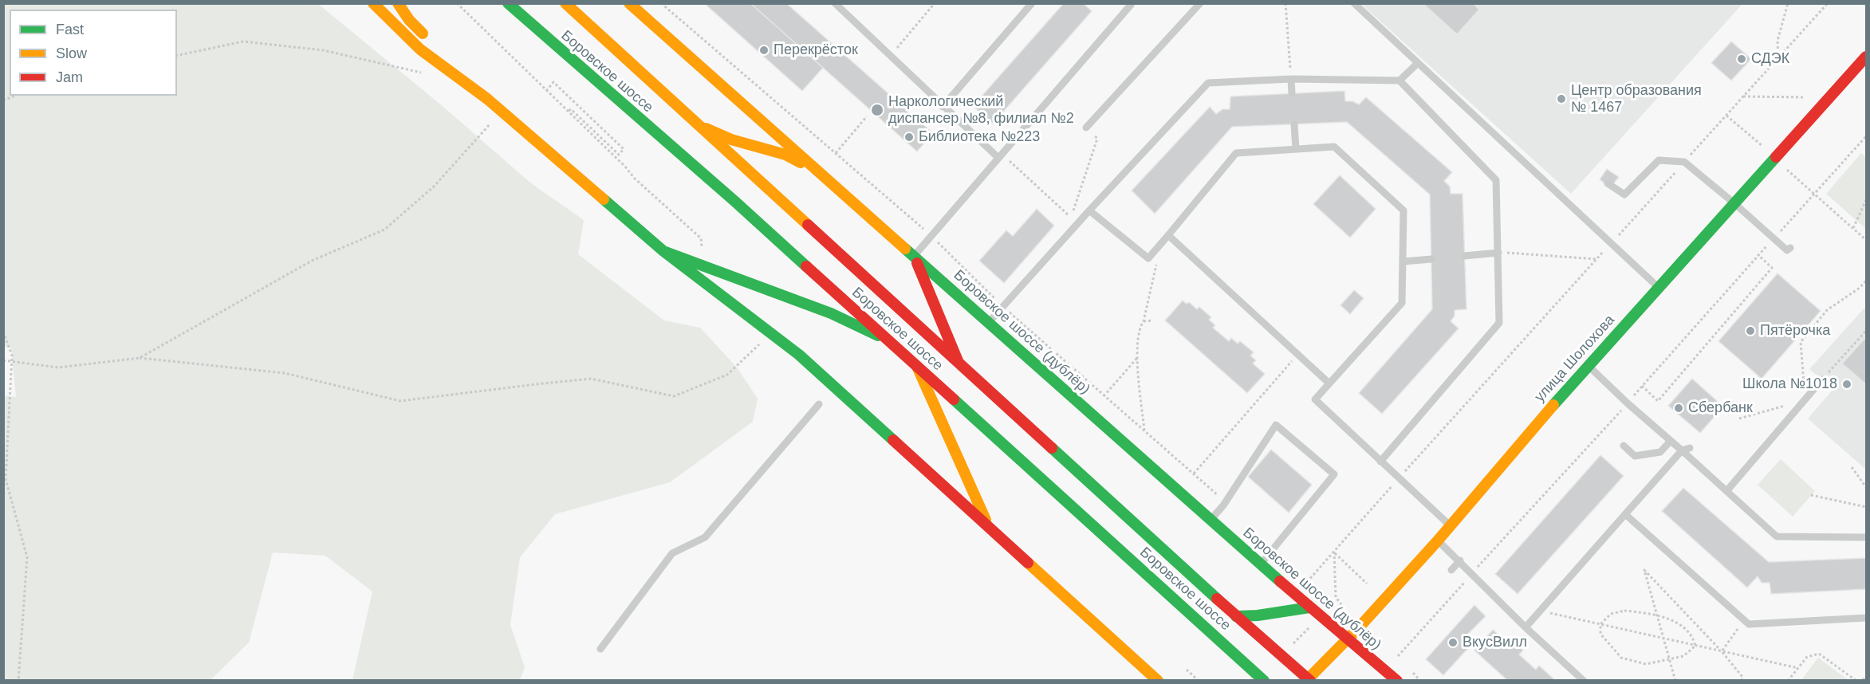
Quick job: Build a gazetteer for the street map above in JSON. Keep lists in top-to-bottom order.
{
  "streets": {
    "street": ["Боровское шоссе", "Боровское шоссе (дублёр)", "улица Шолохова"]
  },
  "crossings": [
    ["Боровское шоссе", "улица Шолохова"],
    ["Боровское шоссе (дублёр)", "улица Шолохова"]
  ],
  "places": [
    "Перекрёсток",
    "СДЭК",
    "Центр образования № 1467",
    "Наркологический диспансер №8, филиал №2",
    "Библиотека №223",
    "Пятёрочка",
    "Школа №1018",
    "Сбербанк",
    "ВкусВилл"
  ],
  "legend": ["Fast", "Slow", "Jam"]
}
